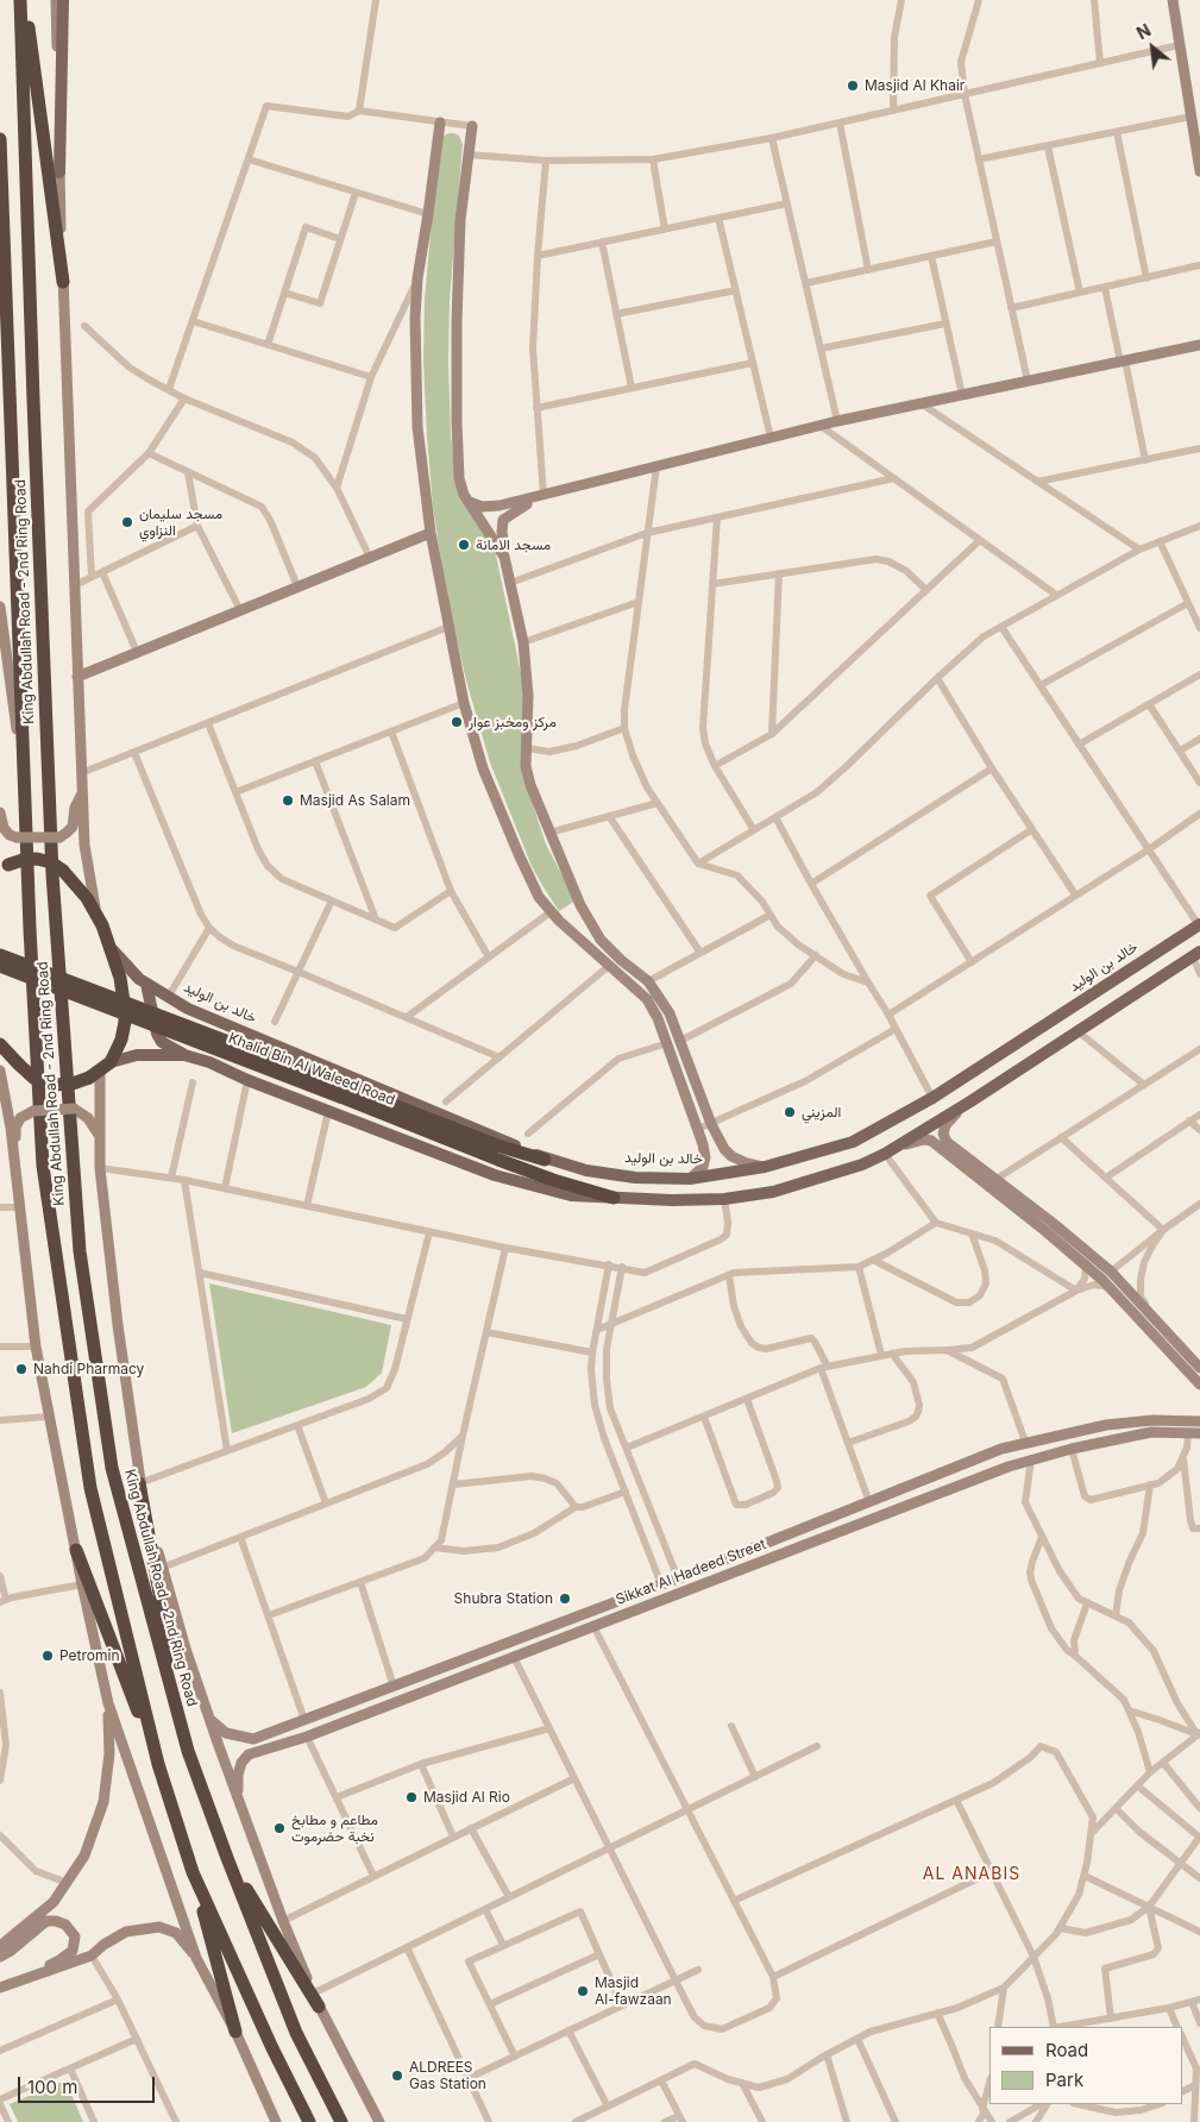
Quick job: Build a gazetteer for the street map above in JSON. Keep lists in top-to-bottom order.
{
  "streets": {
    "highway": ["King Abdullah Road - 2nd Ring Road", "خالد بن الوليد", "Khalid Bin Al Waleed Road"],
    "main road": ["Sikkat Al Hadeed Street"]
  },
  "crossings": [
    ["خالد بن الوليد", "Khalid Bin Al Waleed Road"]
  ],
  "districts": ["AL ANABIS"],
  "places": [
    "Masjid Al Khair",
    "مسجد سليمان النزاوي",
    "مسجد الامانة",
    "مركز ومخبز عوار",
    "Masjid As Salam",
    "المزيني",
    "Nahdi Pharmacy",
    "Shubra Station",
    "Petromin",
    "Masjid Al Rio",
    "مطاعم و مطابخ نخبة حضرموت",
    "Masjid Al-fawzaan",
    "ALDREES Gas Station"
  ],
  "legend": ["Road", "Park"],
  "scale_bar": "100 m",
  "north": "top left"
}
